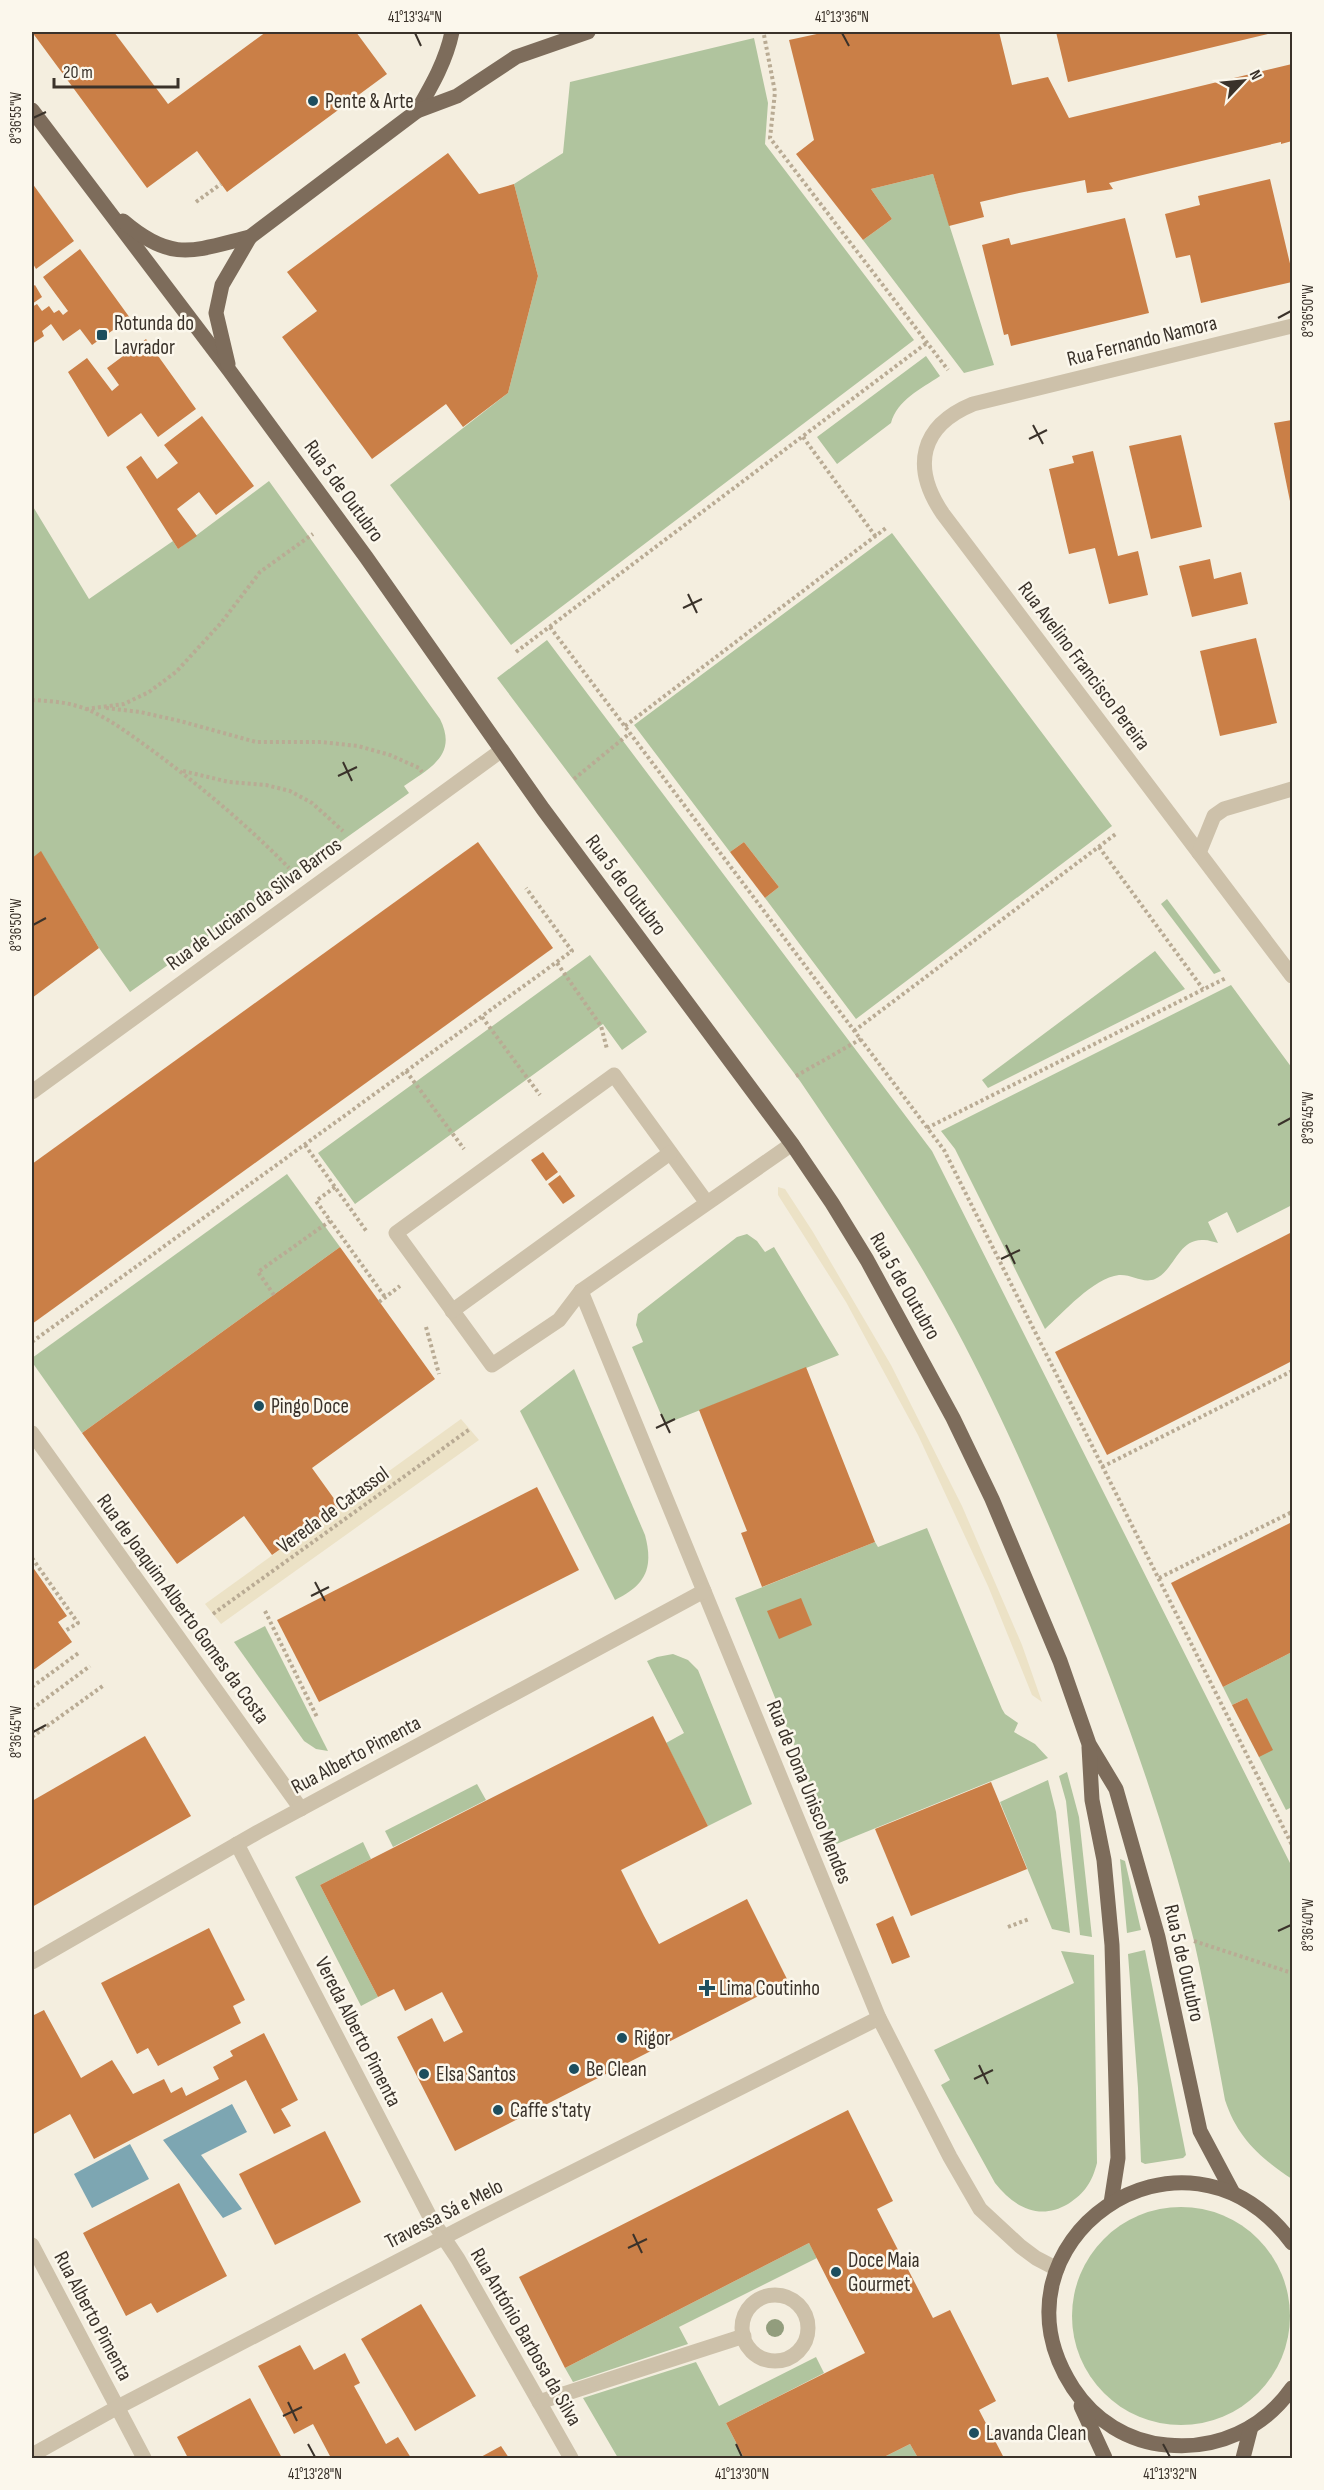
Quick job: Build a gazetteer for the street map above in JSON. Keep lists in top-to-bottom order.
{
  "streets": {
    "main road": ["Rua 5 de Outubro"],
    "street": [
      "Rua Fernando Namora",
      "Rua Avelino Francisco Pereira",
      "Rua de Luciano da Silva Barros",
      "Rua de Joaquim Alberto Gomes da Costa",
      "Rua Alberto Pimenta",
      "Rua de Dona Unisco Mendes",
      "Vereda Alberto Pimenta",
      "Travessa Sá e Melo",
      "Rua António Barbosa da Silva"
    ],
    "path": ["Vereda de Catassol"]
  },
  "crossings": [
    ["Rua Fernando Namora", "Rua Avelino Francisco Pereira"],
    ["Rua 5 de Outubro", "Rua de Luciano da Silva Barros"],
    ["Rua de Joaquim Alberto Gomes da Costa", "Rua Alberto Pimenta"],
    ["Rua Alberto Pimenta", "Rua de Dona Unisco Mendes"],
    ["Rua Alberto Pimenta", "Vereda Alberto Pimenta"],
    ["Rua Alberto Pimenta", "Travessa Sá e Melo"],
    ["Rua de Dona Unisco Mendes", "Travessa Sá e Melo"],
    ["Vereda Alberto Pimenta", "Travessa Sá e Melo"],
    ["Vereda Alberto Pimenta", "Rua António Barbosa da Silva"],
    ["Travessa Sá e Melo", "Rua António Barbosa da Silva"]
  ],
  "places": {
    "other": [
      "Pente & Arte",
      "Pingo Doce",
      "Rigor",
      "Be Clean",
      "Elsa Santos",
      "Caffe s'taty",
      "Doce Maia Gourmet",
      "Lavanda Clean"
    ],
    "transit": ["Rotunda do Lavrador"],
    "health": ["Lima Coutinho"]
  },
  "scale_bar": "20 m",
  "north": "top right",
  "coordinates": [
    "41°13'34\"N",
    "41°13'36\"N",
    "8°36'55\"W",
    "8°36'50\"W",
    "8°36'45\"W",
    "8°36'40\"W",
    "41°13'28\"N",
    "41°13'30\"N",
    "41°13'32\"N"
  ]
}
